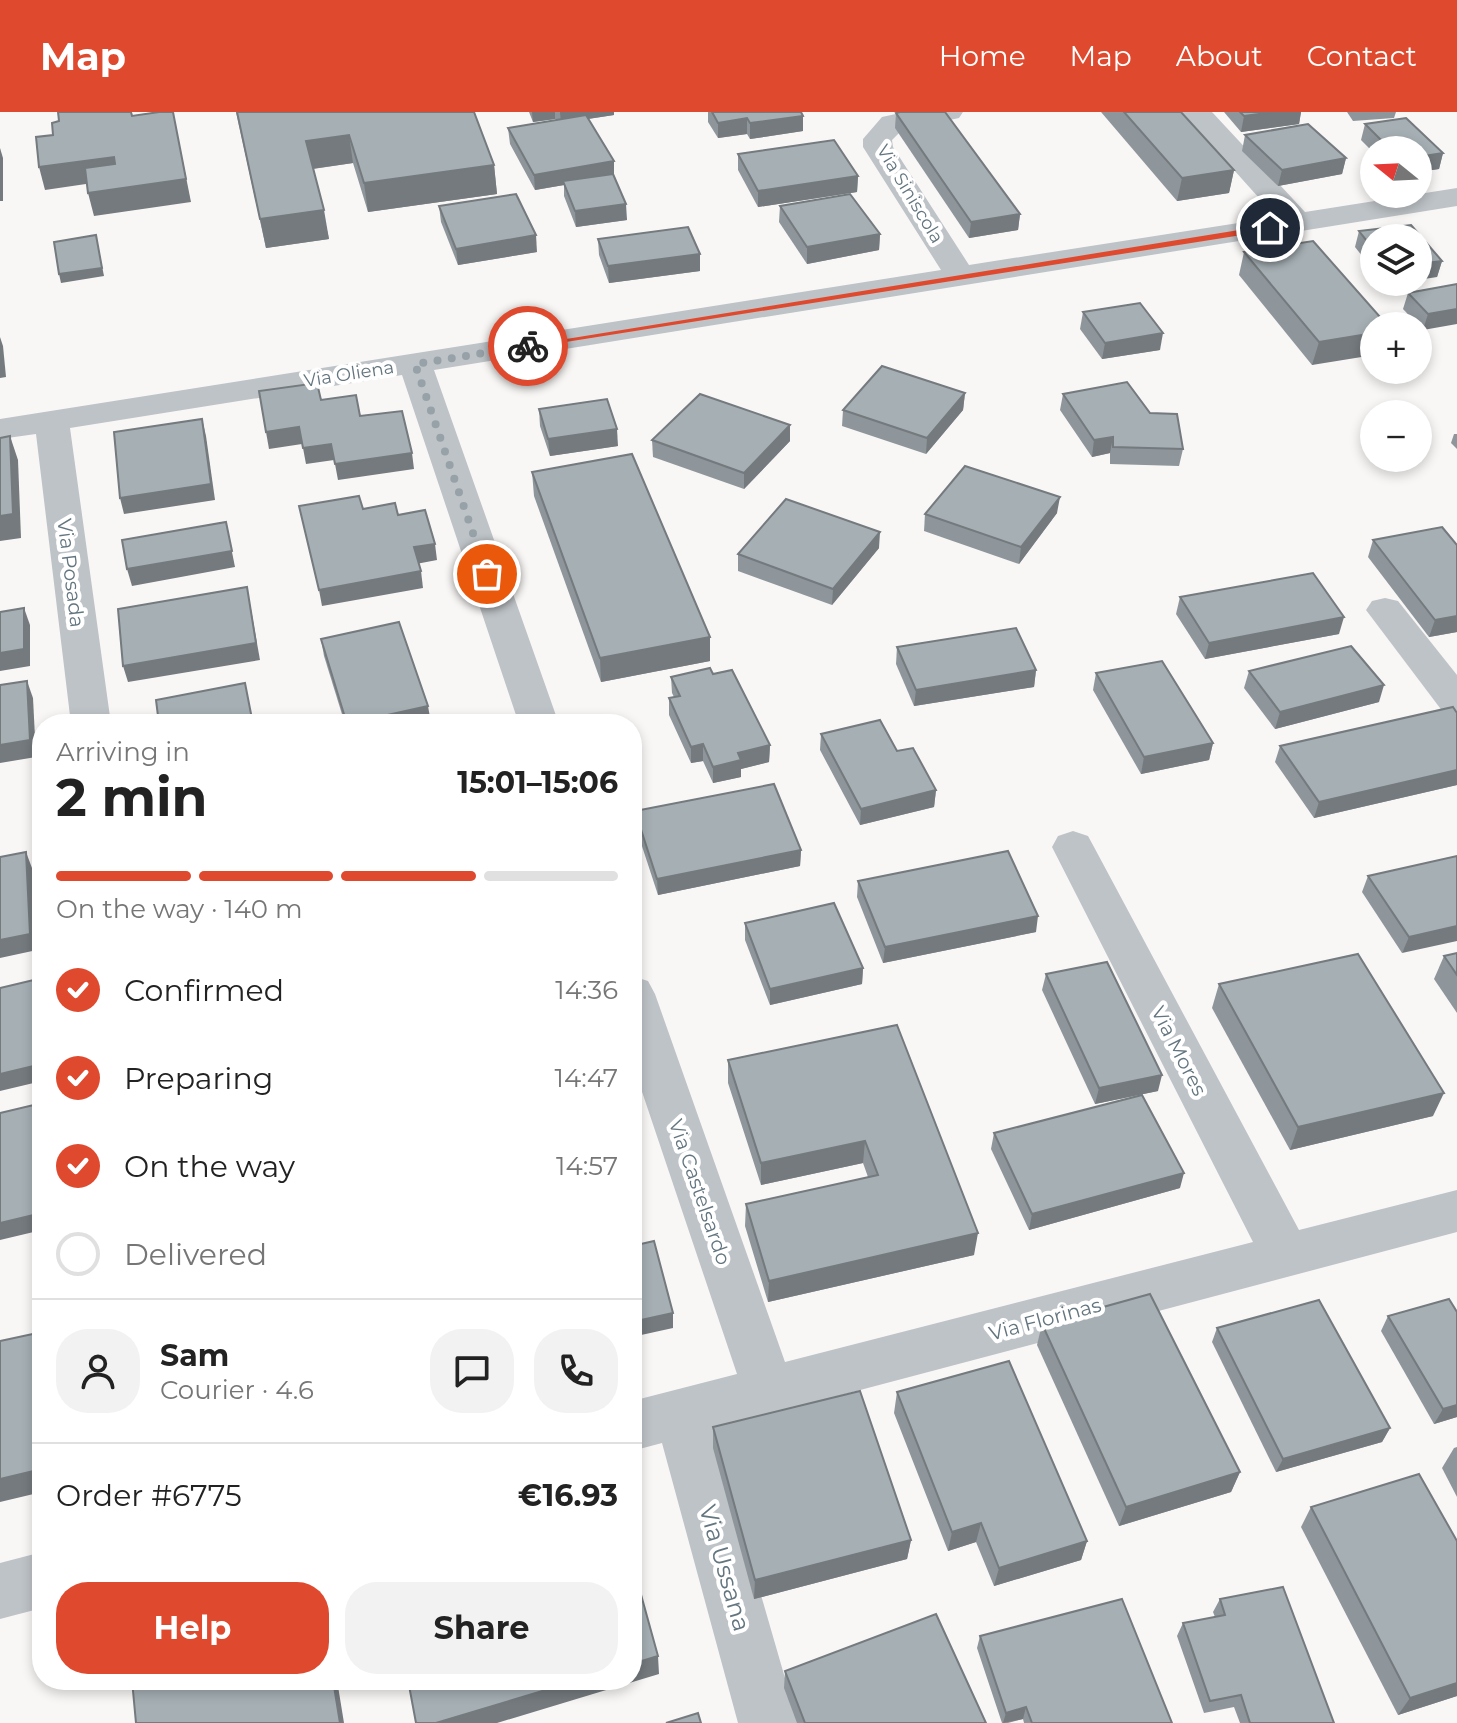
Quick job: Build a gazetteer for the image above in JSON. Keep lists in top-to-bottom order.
{
  "streets": {
    "street": [
      "Via Siniscola",
      "Via Oliena",
      "Via Posada",
      "Via Mores",
      "Via Castelsardo",
      "Via Florinas",
      "Via Ussana"
    ]
  },
  "crossings": [
    ["Via Siniscola", "Via Oliena"],
    ["Via Oliena", "Via Posada"],
    ["Via Mores", "Via Florinas"],
    ["Via Castelsardo", "Via Florinas"],
    ["Via Florinas", "Via Ussana"]
  ],
  "north": "left",
  "page": {
    "header": "Map",
    "nav": [
      "Home",
      "Map",
      "About",
      "Contact"
    ],
    "map_buttons": ["+", "−"],
    "heading": ["2 min", "Arriving in", "15:01–15:06"],
    "panel": [
      "Sam",
      "Courier · 4.6",
      "Order #6775",
      "€16.93"
    ],
    "bar": "On the way · 140 m",
    "list": [
      ["Confirmed", "14:36"],
      ["Preparing", "14:47"],
      ["On the way", "14:57"],
      "Delivered"
    ],
    "buttons": ["Help", "Share"]
  }
}
